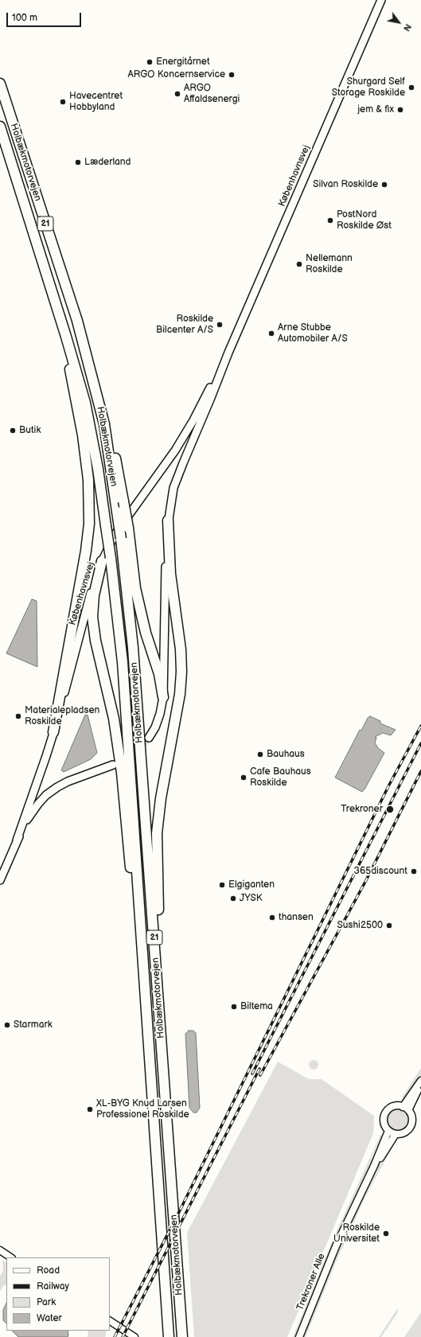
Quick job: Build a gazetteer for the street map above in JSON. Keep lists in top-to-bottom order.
{
  "streets": {
    "highway": ["Holbækmotorvejen", "21"],
    "main road": ["Københavnsvej"],
    "street": ["Trekroner Alle"]
  },
  "places": [
    "Energitårnet",
    "ARGO Koncernservice",
    "Shurgard Self Storage Roskilde",
    "ARGO Affaldsenergi",
    "Havecentret Hobbyland",
    "jem & fix",
    "Læderland",
    "Silvan Roskilde",
    "PostNord Roskilde Øst",
    "Nellemann Roskilde",
    "Roskilde Bilcenter A/S",
    "Arne Stubbe Automobiler A/S",
    "Butik",
    "Materialepladsen Roskilde",
    "Bauhaus",
    "Cafe Bauhaus Roskilde",
    "Trekroner",
    "365discount",
    "Elgiganten",
    "JYSK",
    "thansen",
    "Sushi2500",
    "Biltema",
    "Starmark",
    "XL-BYG Knud Larsen Professionel Roskilde",
    "Roskilde Universitet"
  ],
  "legend": [
    "Road",
    "Railway",
    "Park",
    "Water"
  ],
  "scale_bar": "100 m",
  "north": "bottom right"
}
